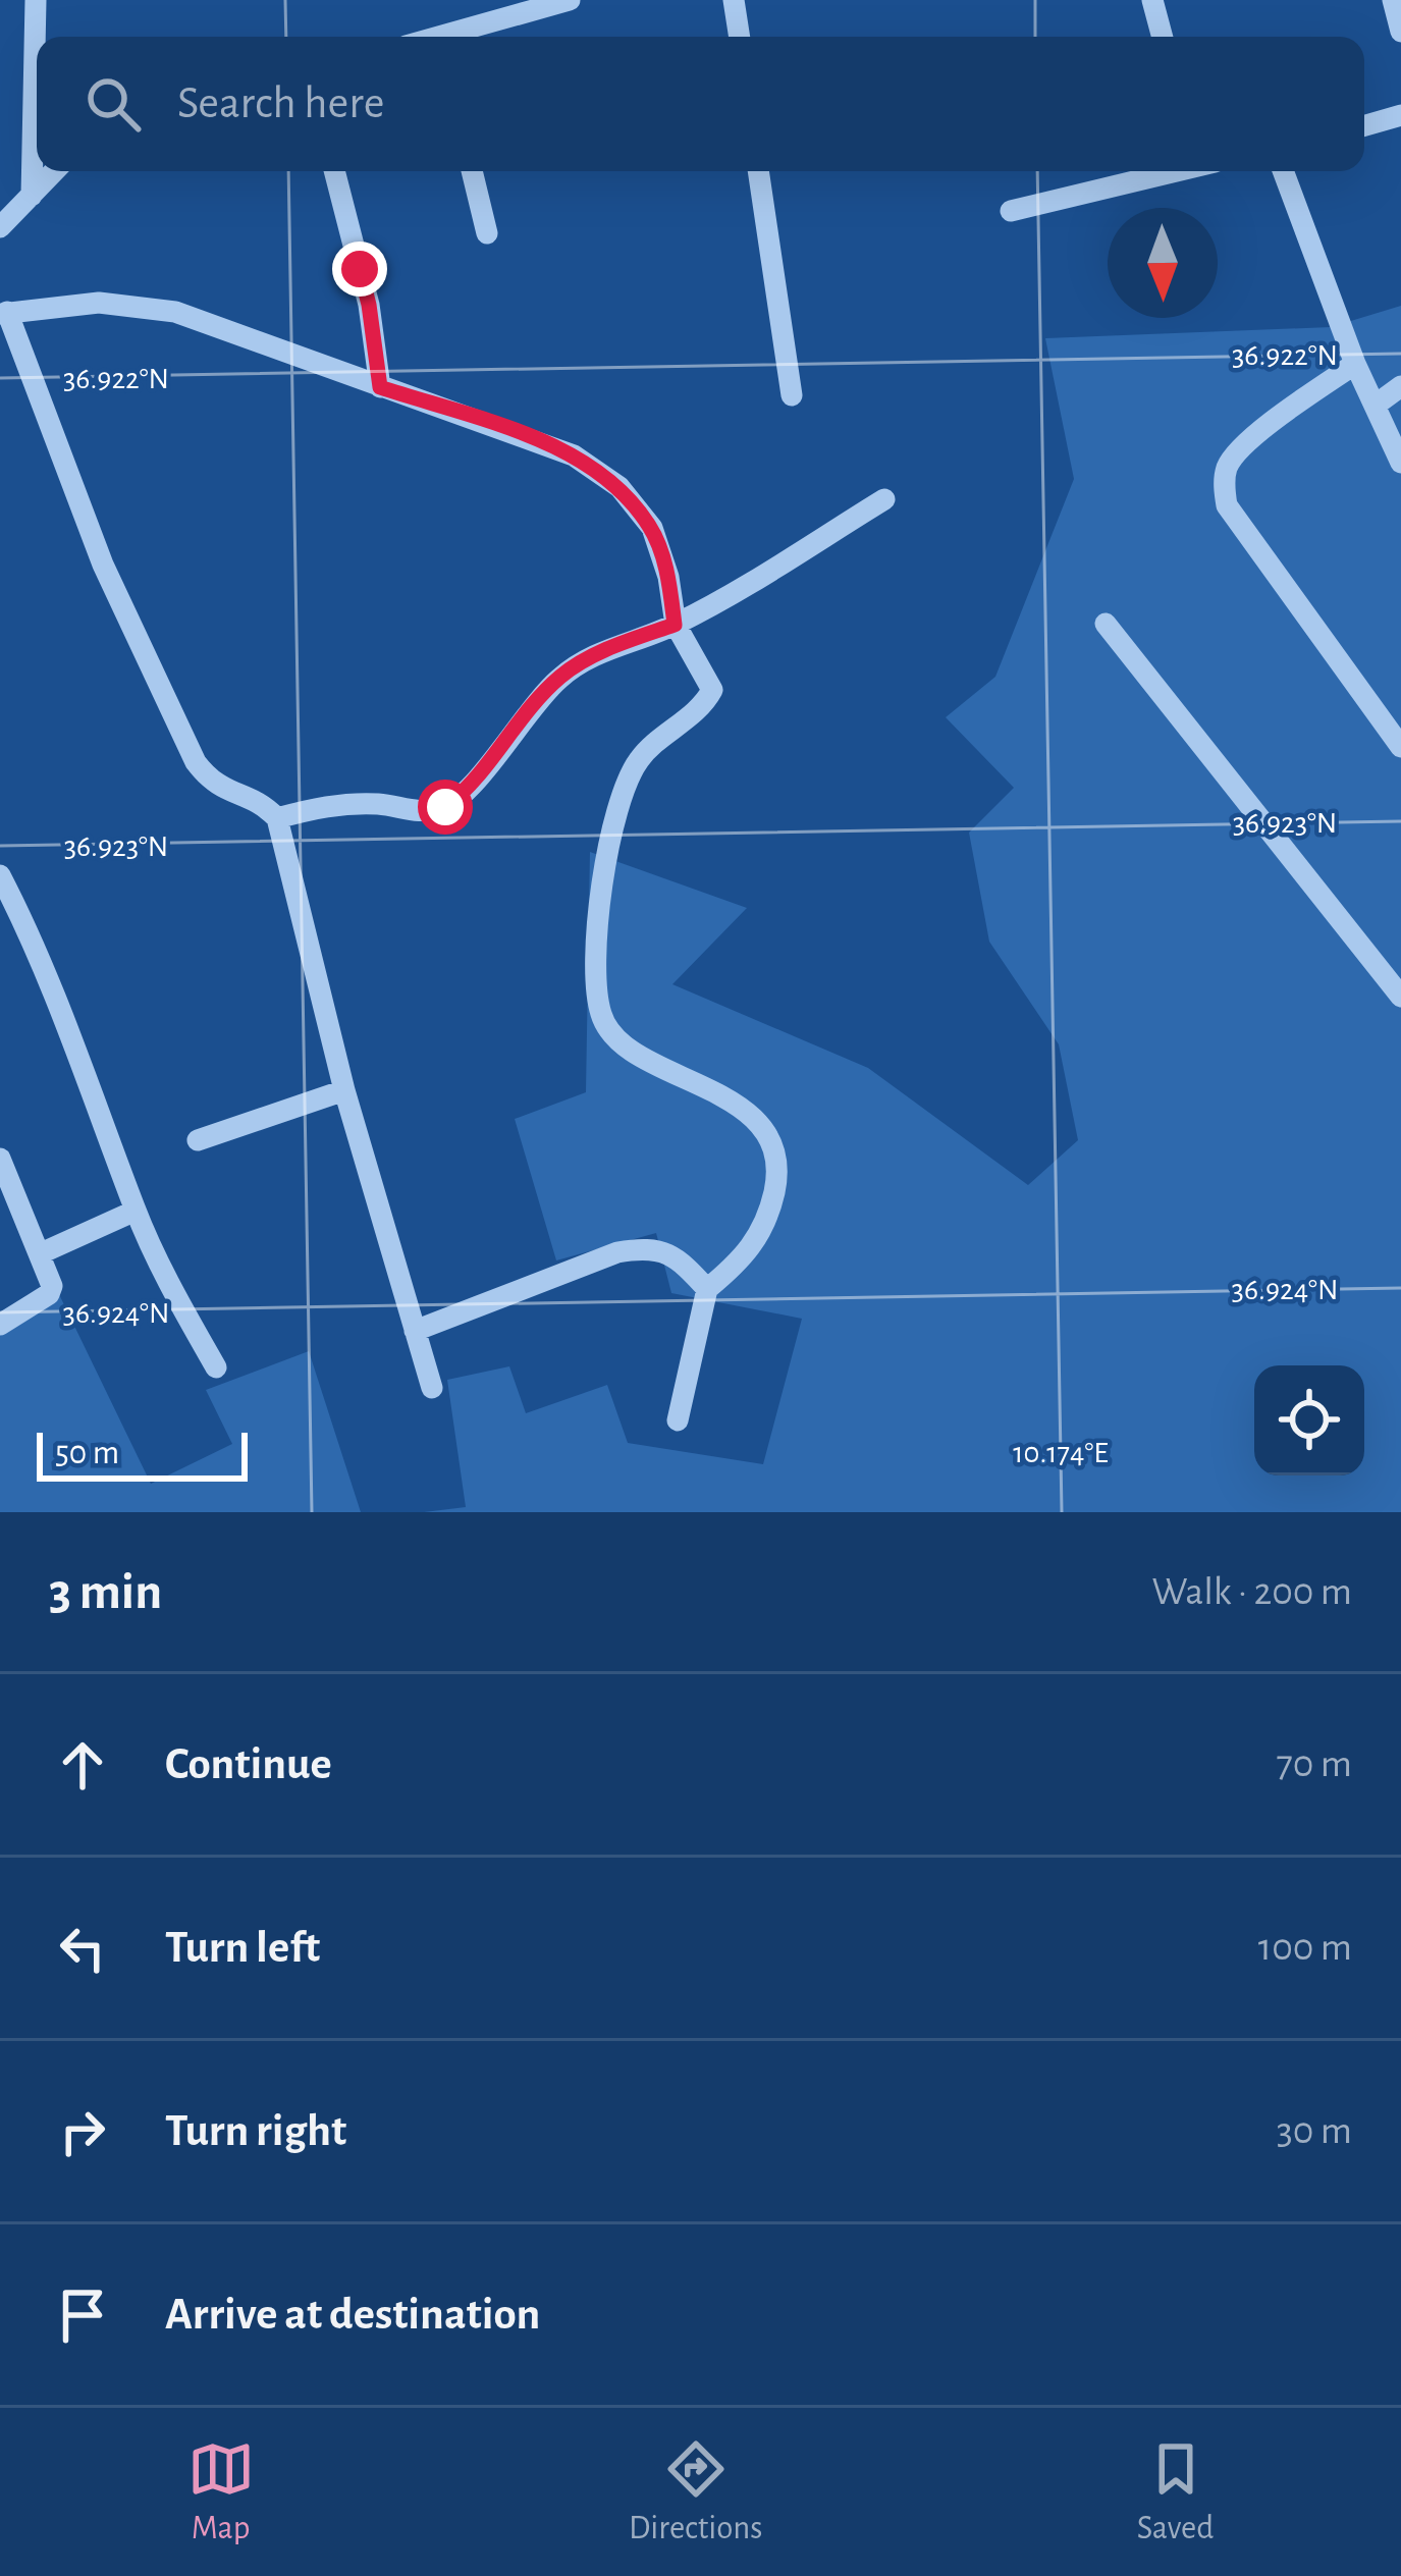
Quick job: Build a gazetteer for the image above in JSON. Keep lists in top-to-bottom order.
{
  "scale_bar": "50 m",
  "north": "bottom",
  "page": {
    "search": "Search here",
    "scale": "50 m",
    "heading": ["3 min", "Walk · 200 m"],
    "list": [
      ["Continue", "70 m"],
      ["Turn left", "100 m"],
      ["Turn right", "30 m"],
      "Arrive at destination"
    ],
    "nav": ["Map", "Directions", "Saved"]
  },
  "coordinates": [
    "36.922°N",
    "36.923°N",
    "36.924°N",
    "10.174°E"
  ]
}
